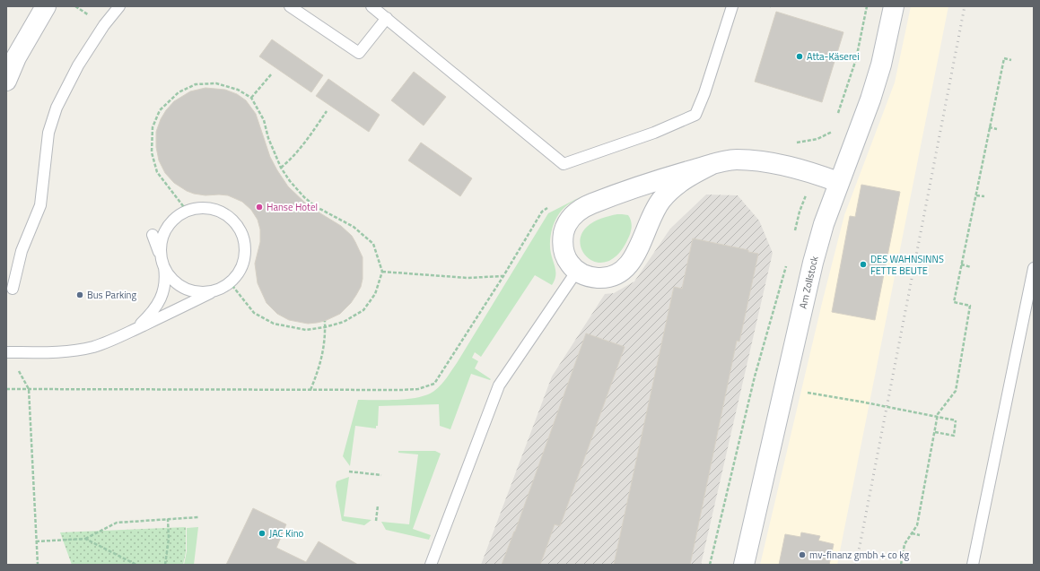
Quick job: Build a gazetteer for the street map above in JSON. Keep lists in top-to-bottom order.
{
  "streets": {
    "street": ["Am Zollstock"]
  },
  "places": [
    "Atta-Käserei",
    "Hanse Hotel",
    "DES WAHNSINNS FETTE BEUTE",
    "Bus Parking",
    "JAC Kino",
    "mv-finanz gmbh + co kg"
  ]
}
